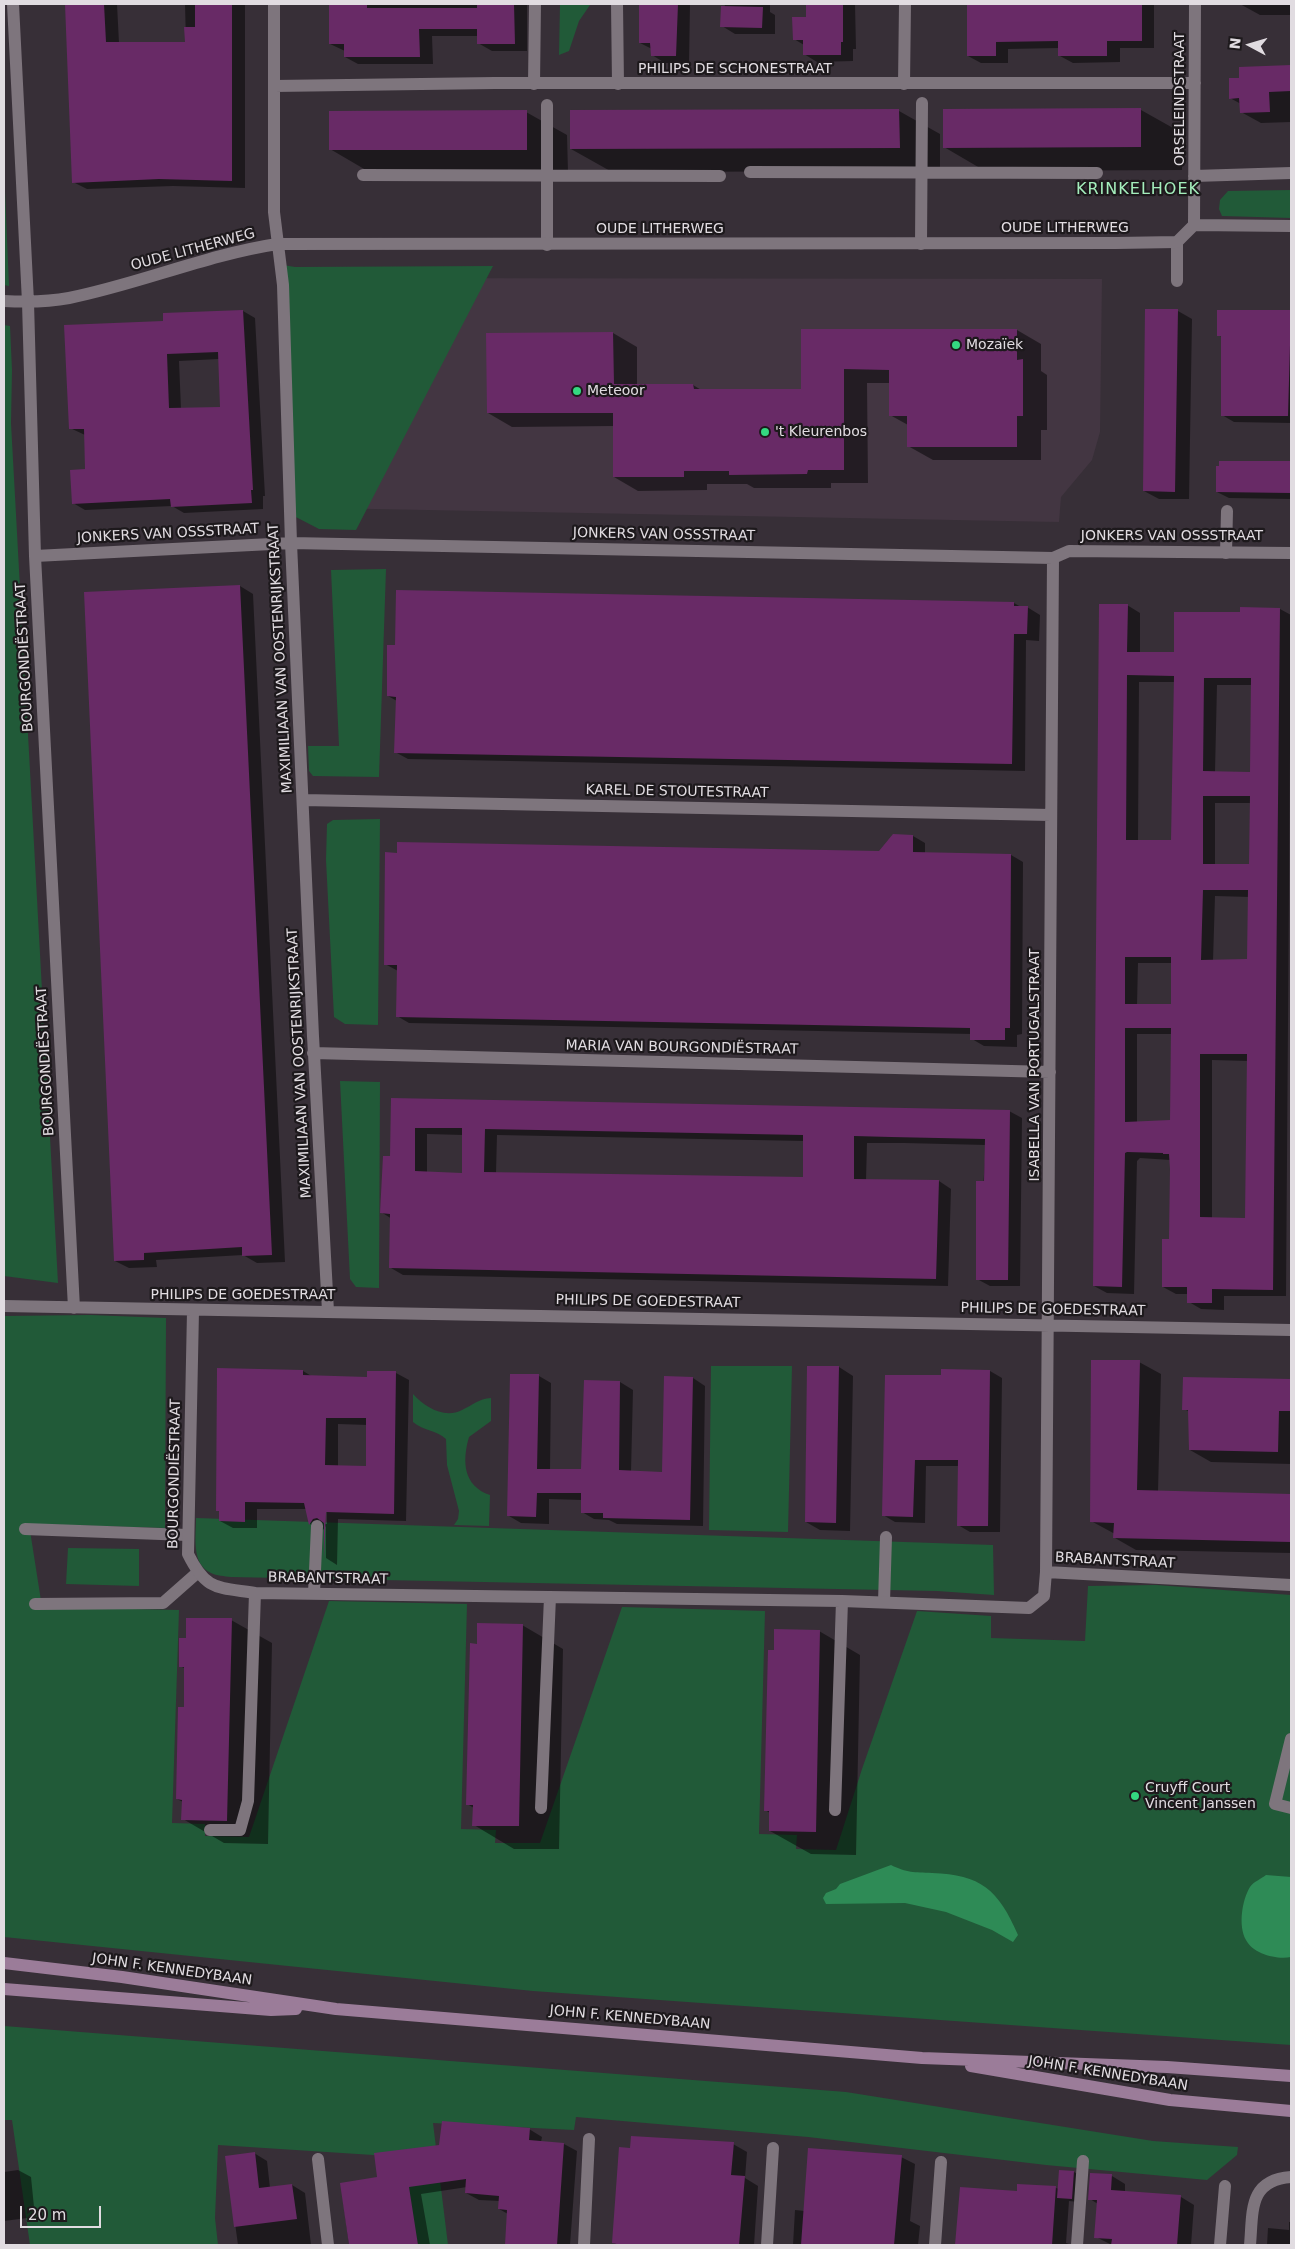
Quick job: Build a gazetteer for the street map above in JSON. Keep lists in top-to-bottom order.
{
  "streets": {
    "main road": ["JOHN F. KENNEDYBAAN"],
    "street": [
      "PHILIPS DE SCHONESTRAAT",
      "ORSELEINDSTRAAT",
      "OUDE LITHERWEG",
      "JONKERS VAN OSSSTRAAT",
      "BOURGONDIËSTRAAT",
      "MAXIMILIAAN VAN OOSTENRIJKSTRAAT",
      "KAREL DE STOUTESTRAAT",
      "MARIA VAN BOURGONDIËSTRAAT",
      "ISABELLA VAN PORTUGALSTRAAT",
      "PHILIPS DE GOEDESTRAAT",
      "BRABANTSTRAAT"
    ]
  },
  "crossings": [
    ["PHILIPS DE SCHONESTRAAT", "ORSELEINDSTRAAT"],
    ["PHILIPS DE SCHONESTRAAT", "MAXIMILIAAN VAN OOSTENRIJKSTRAAT"],
    ["OUDE LITHERWEG", "BOURGONDIËSTRAAT"],
    ["OUDE LITHERWEG", "MAXIMILIAAN VAN OOSTENRIJKSTRAAT"],
    ["JONKERS VAN OSSSTRAAT", "BOURGONDIËSTRAAT"],
    ["JONKERS VAN OSSSTRAAT", "MAXIMILIAAN VAN OOSTENRIJKSTRAAT"],
    ["JONKERS VAN OSSSTRAAT", "ISABELLA VAN PORTUGALSTRAAT"],
    ["BOURGONDIËSTRAAT", "PHILIPS DE GOEDESTRAAT"],
    ["MAXIMILIAAN VAN OOSTENRIJKSTRAAT", "KAREL DE STOUTESTRAAT"],
    ["MAXIMILIAAN VAN OOSTENRIJKSTRAAT", "MARIA VAN BOURGONDIËSTRAAT"],
    ["MAXIMILIAAN VAN OOSTENRIJKSTRAAT", "PHILIPS DE GOEDESTRAAT"],
    ["KAREL DE STOUTESTRAAT", "ISABELLA VAN PORTUGALSTRAAT"],
    ["MARIA VAN BOURGONDIËSTRAAT", "ISABELLA VAN PORTUGALSTRAAT"],
    ["ISABELLA VAN PORTUGALSTRAAT", "PHILIPS DE GOEDESTRAAT"],
    ["ISABELLA VAN PORTUGALSTRAAT", "BRABANTSTRAAT"]
  ],
  "districts": ["KRINKELHOEK"],
  "places": [
    "Mozaïek",
    "Meteoor",
    "'t Kleurenbos",
    "Cruyff Court Vincent Janssen"
  ],
  "scale_bar": "20 m",
  "north": "left"
}
